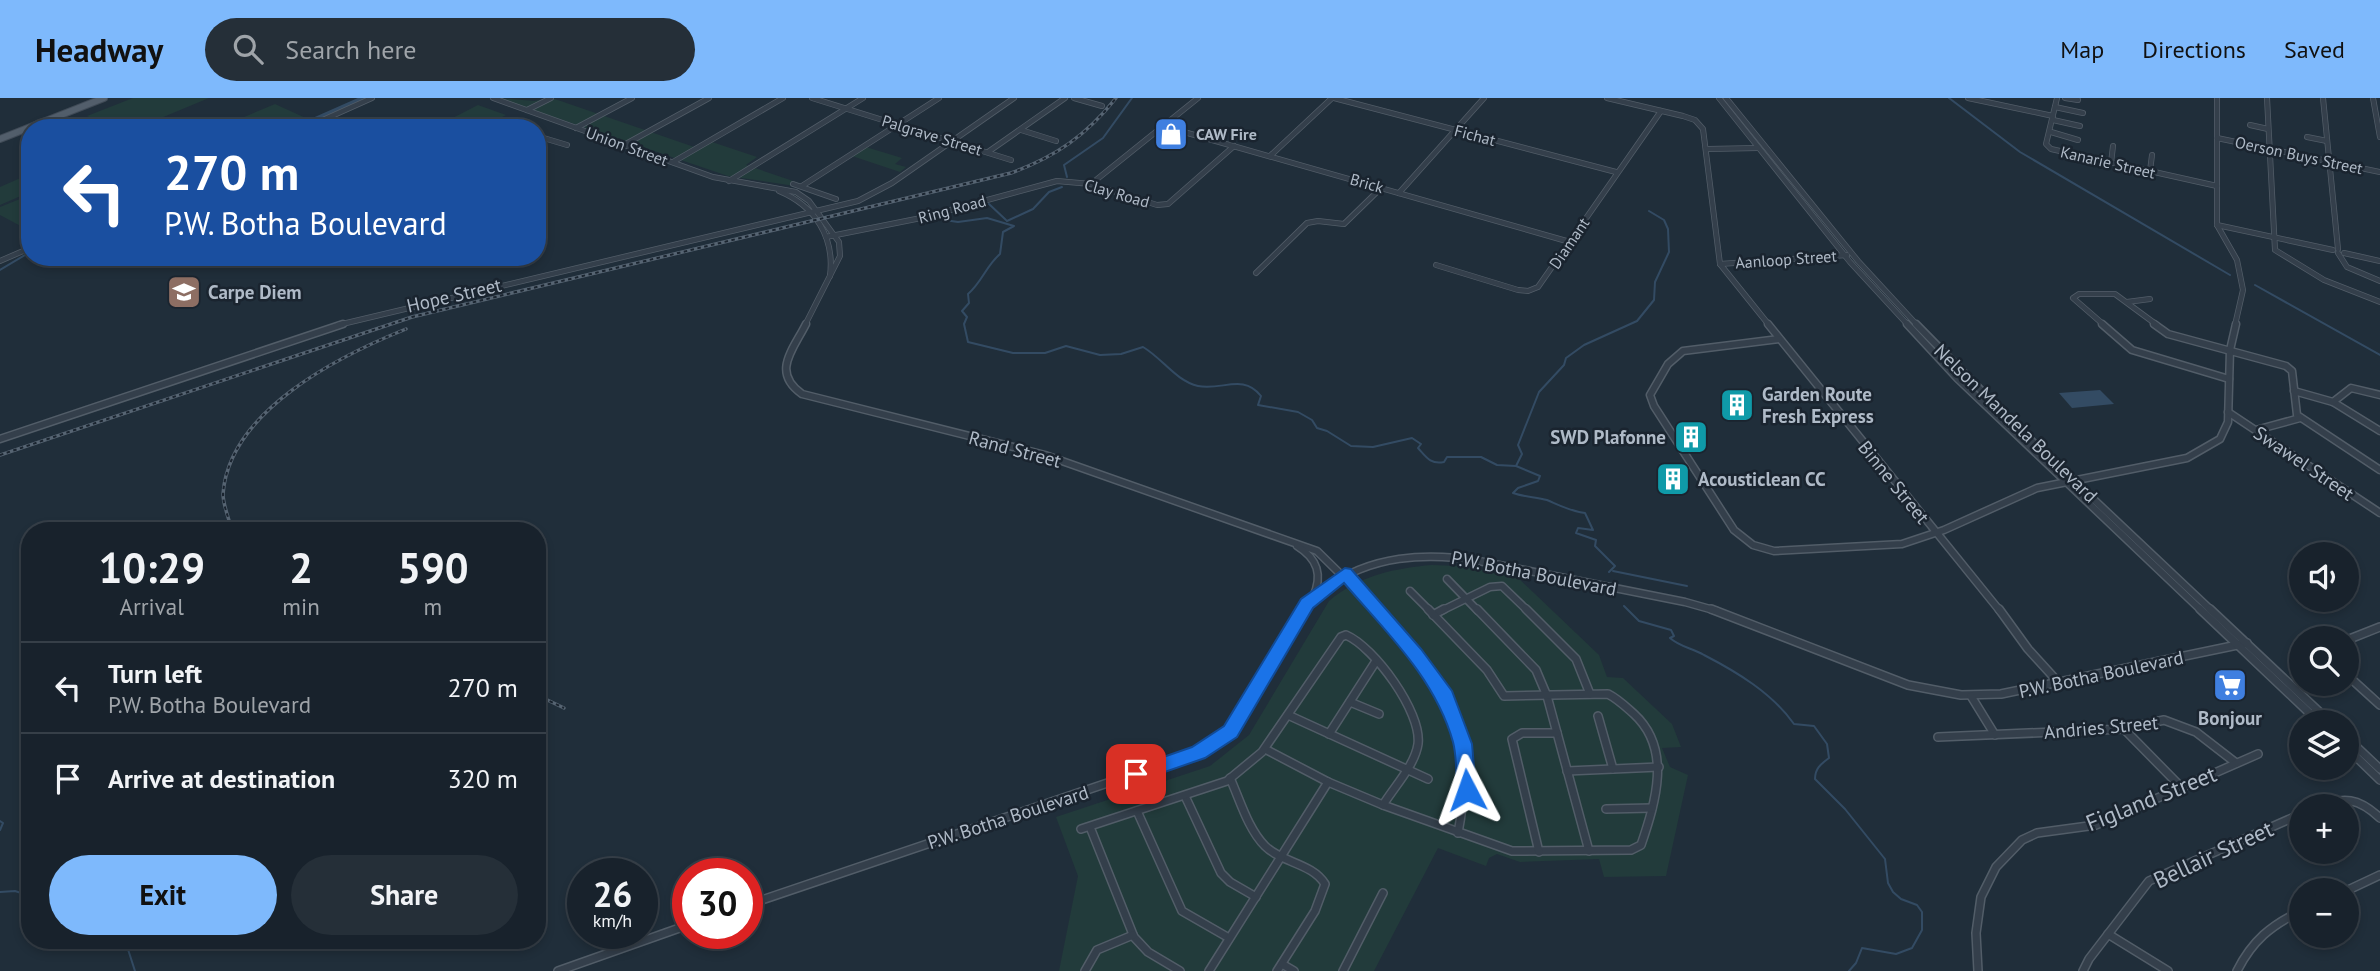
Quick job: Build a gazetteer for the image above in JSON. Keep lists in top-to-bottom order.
{
  "streets": {
    "street": [
      "Palgrave Street",
      "Fichat",
      "Union Street",
      "Oerson Buys Street",
      "Kanarie Street",
      "Brick",
      "Clay Road",
      "Ring Road",
      "Diamant",
      "Aanloop Street",
      "Hope Street",
      "Nelson Mandela Boulevard",
      "Rand Street",
      "Swawel Street",
      "Binne Street",
      "P.W. Botha Boulevard",
      "Andries Street",
      "Figland Street",
      "Bellair Street"
    ]
  },
  "crossings": [
    ["Palgrave Street", "Hope Street"],
    ["Fichat", "Diamant"],
    ["Union Street", "Ring Road"],
    ["Union Street", "Hope Street"],
    ["Union Street", "Rand Street"],
    ["Brick", "Clay Road"],
    ["Brick", "Diamant"],
    ["Clay Road", "Ring Road"],
    ["Ring Road", "Rand Street"],
    ["Aanloop Street", "Nelson Mandela Boulevard"],
    ["Aanloop Street", "Binne Street"],
    ["Nelson Mandela Boulevard", "P.W. Botha Boulevard"],
    ["Rand Street", "P.W. Botha Boulevard"],
    ["Binne Street", "P.W. Botha Boulevard"],
    ["Andries Street", "Figland Street"]
  ],
  "places": {
    "shop": ["CAW Fire"],
    "school or university": ["Carpe Diem"],
    "building": ["Garden Route Fresh Express", "SWD Plafonne", "Acousticlean CC"],
    "supermarket": ["Bonjour"]
  },
  "page": {
    "header": "Headway",
    "search": "Search here",
    "nav": ["Map", "Directions", "Saved"],
    "turn": ["270 m", "P.W. Botha Boulevard"],
    "eta": [
      "10:29",
      "Arrival",
      "2",
      "min",
      "590",
      "m"
    ],
    "map_buttons": ["+", "−"],
    "list": [
      {
        "name": "Turn left",
        "note": "P.W. Botha Boulevard",
        "value": "270 m"
      },
      {
        "name": "Arrive at destination",
        "value": "320 m"
      }
    ],
    "buttons": ["Exit", "Share"],
    "speed": "26 km/h",
    "limit": "30"
  }
}
